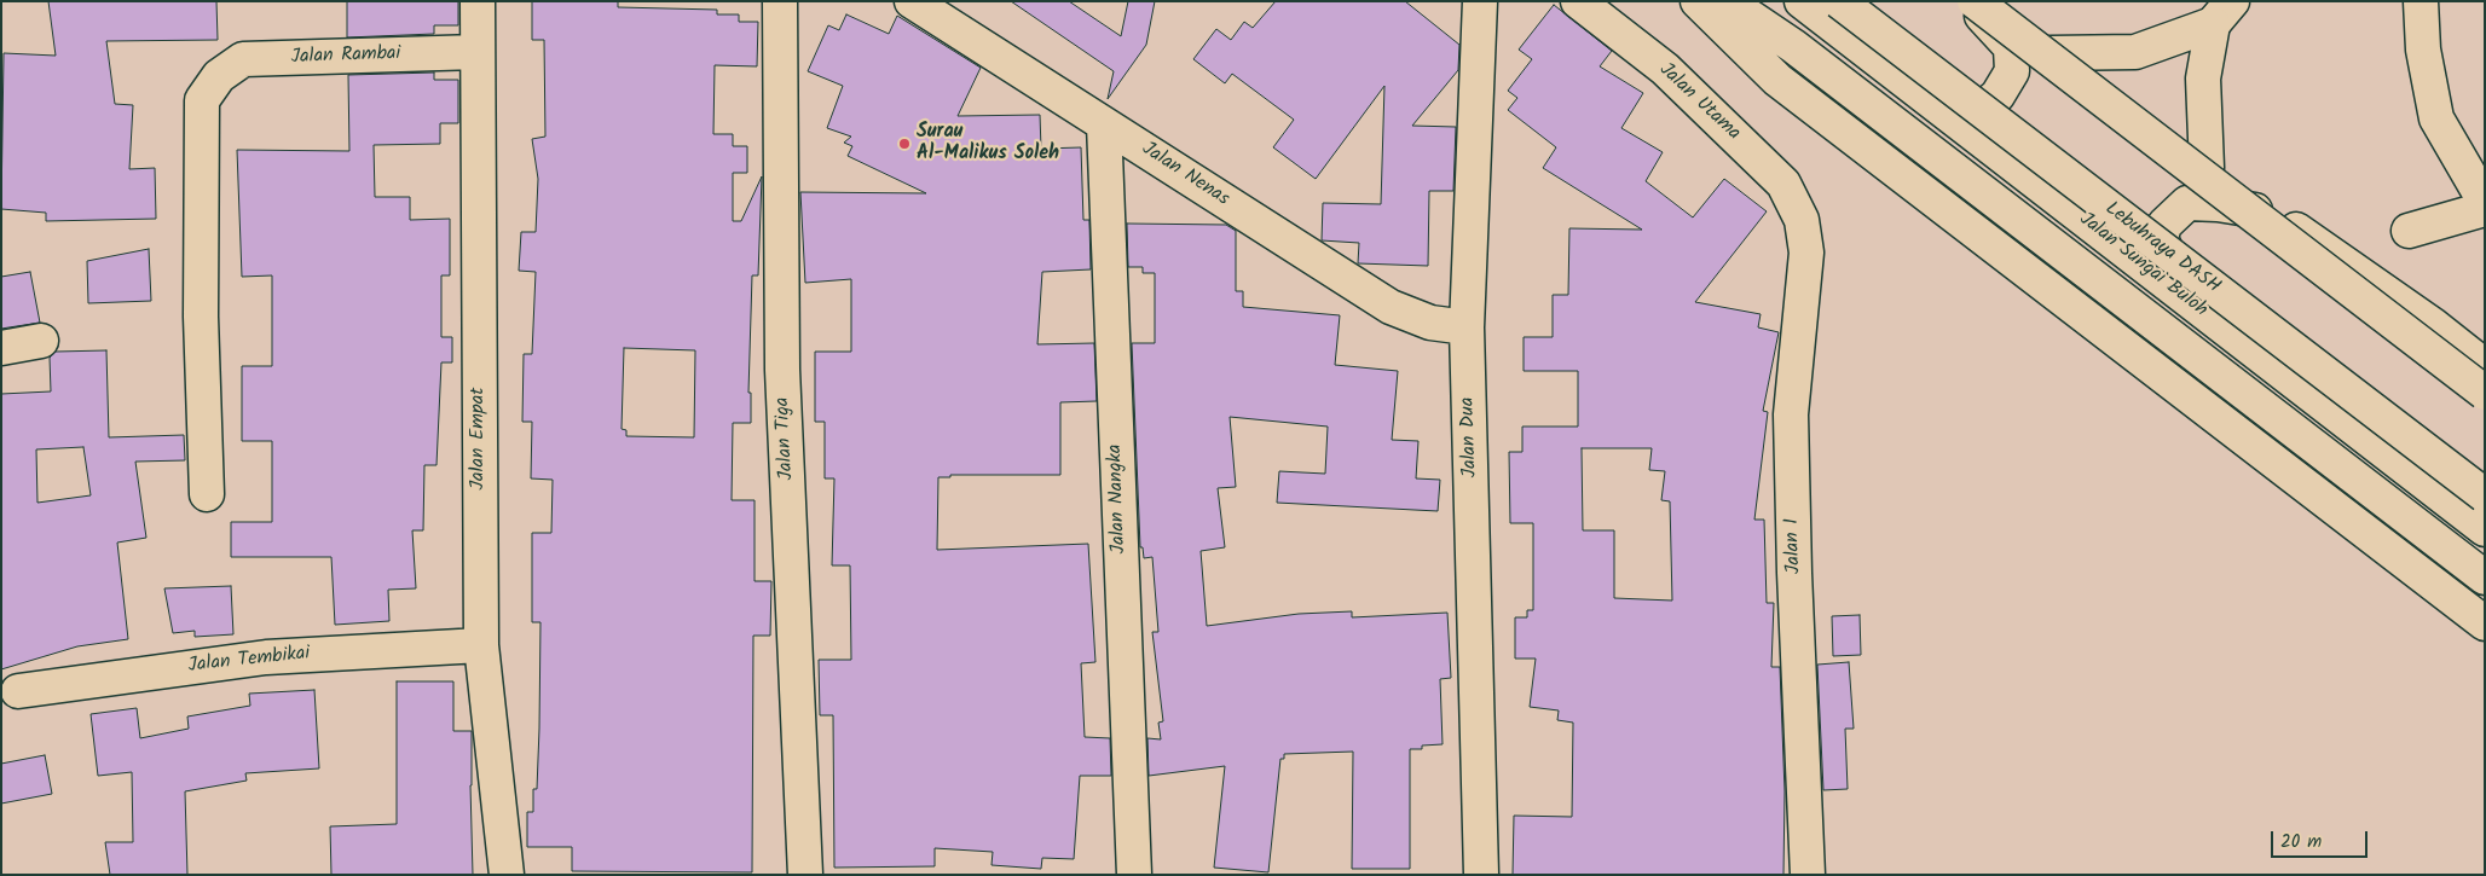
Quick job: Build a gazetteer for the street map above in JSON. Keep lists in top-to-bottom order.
{
  "streets": {
    "main road": [
      "Jalan Rambai",
      "Jalan Utama",
      "Jalan Nenas",
      "Lebuhraya DASH",
      "Jalan Sungai Buloh",
      "Jalan Dua",
      "Jalan Empat",
      "Jalan Tiga",
      "Jalan Nangka",
      "Jalan 1",
      "Jalan Tembikai"
    ]
  },
  "crossings": [
    ["Jalan Rambai", "Jalan Empat"],
    ["Jalan Utama", "Jalan 1"],
    ["Jalan Nenas", "Jalan Dua"],
    ["Jalan Nenas", "Jalan Nangka"],
    ["Jalan Empat", "Jalan Tembikai"]
  ],
  "places": ["Surau Al-Malikus Soleh"],
  "scale_bar": "20 m"
}
